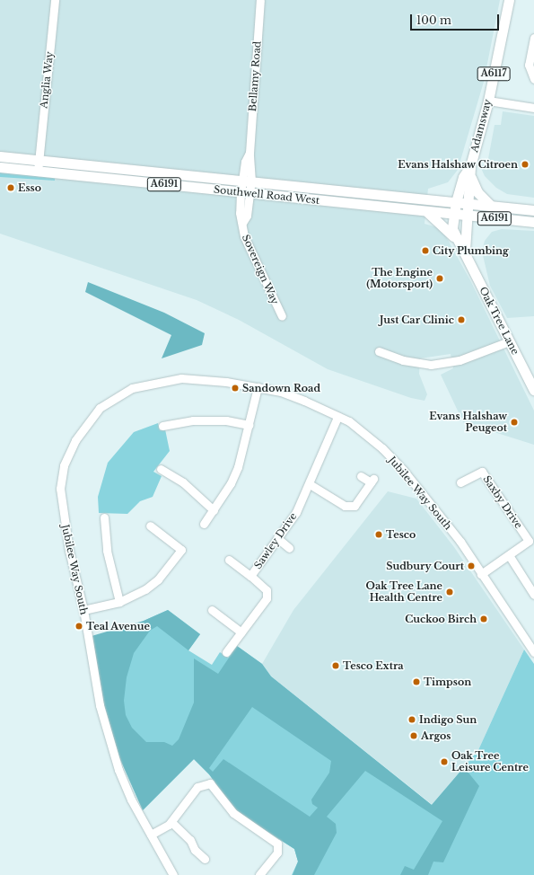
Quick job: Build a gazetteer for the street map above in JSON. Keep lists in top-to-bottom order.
{
  "streets": {
    "main road": [
      "A6117",
      "Adamsway",
      "A6191",
      "Southwell Road West",
      "Oak Tree Lane"
    ],
    "street": [
      "Bellamy Road",
      "Anglia Way",
      "Sovereign Way",
      "Jubilee Way South",
      "Saxby Drive",
      "Sawley Drive"
    ]
  },
  "crossings": [
    ["Bellamy Road", "Southwell Road West"],
    ["Bellamy Road", "Sovereign Way"],
    ["Anglia Way", "Southwell Road West"],
    ["Adamsway", "A6191"],
    ["Adamsway", "Southwell Road West"],
    ["Adamsway", "Oak Tree Lane"],
    ["A6191", "Oak Tree Lane"],
    ["Southwell Road West", "Sovereign Way"],
    ["Southwell Road West", "Oak Tree Lane"],
    ["Jubilee Way South", "Saxby Drive"],
    ["Jubilee Way South", "Sawley Drive"]
  ],
  "places": [
    "Evans Halshaw Citroen",
    "Esso",
    "City Plumbing",
    "The Engine (Motorsport)",
    "Just Car Clinic",
    "Sandown Road",
    "Evans Halshaw Peugeot",
    "Tesco",
    "Sudbury Court",
    "Oak Tree Lane Health Centre",
    "Cuckoo Birch",
    "Teal Avenue",
    "Tesco Extra",
    "Timpson",
    "Indigo Sun",
    "Argos",
    "Oak Tree Leisure Centre"
  ],
  "scale_bar": "100 m"
}
